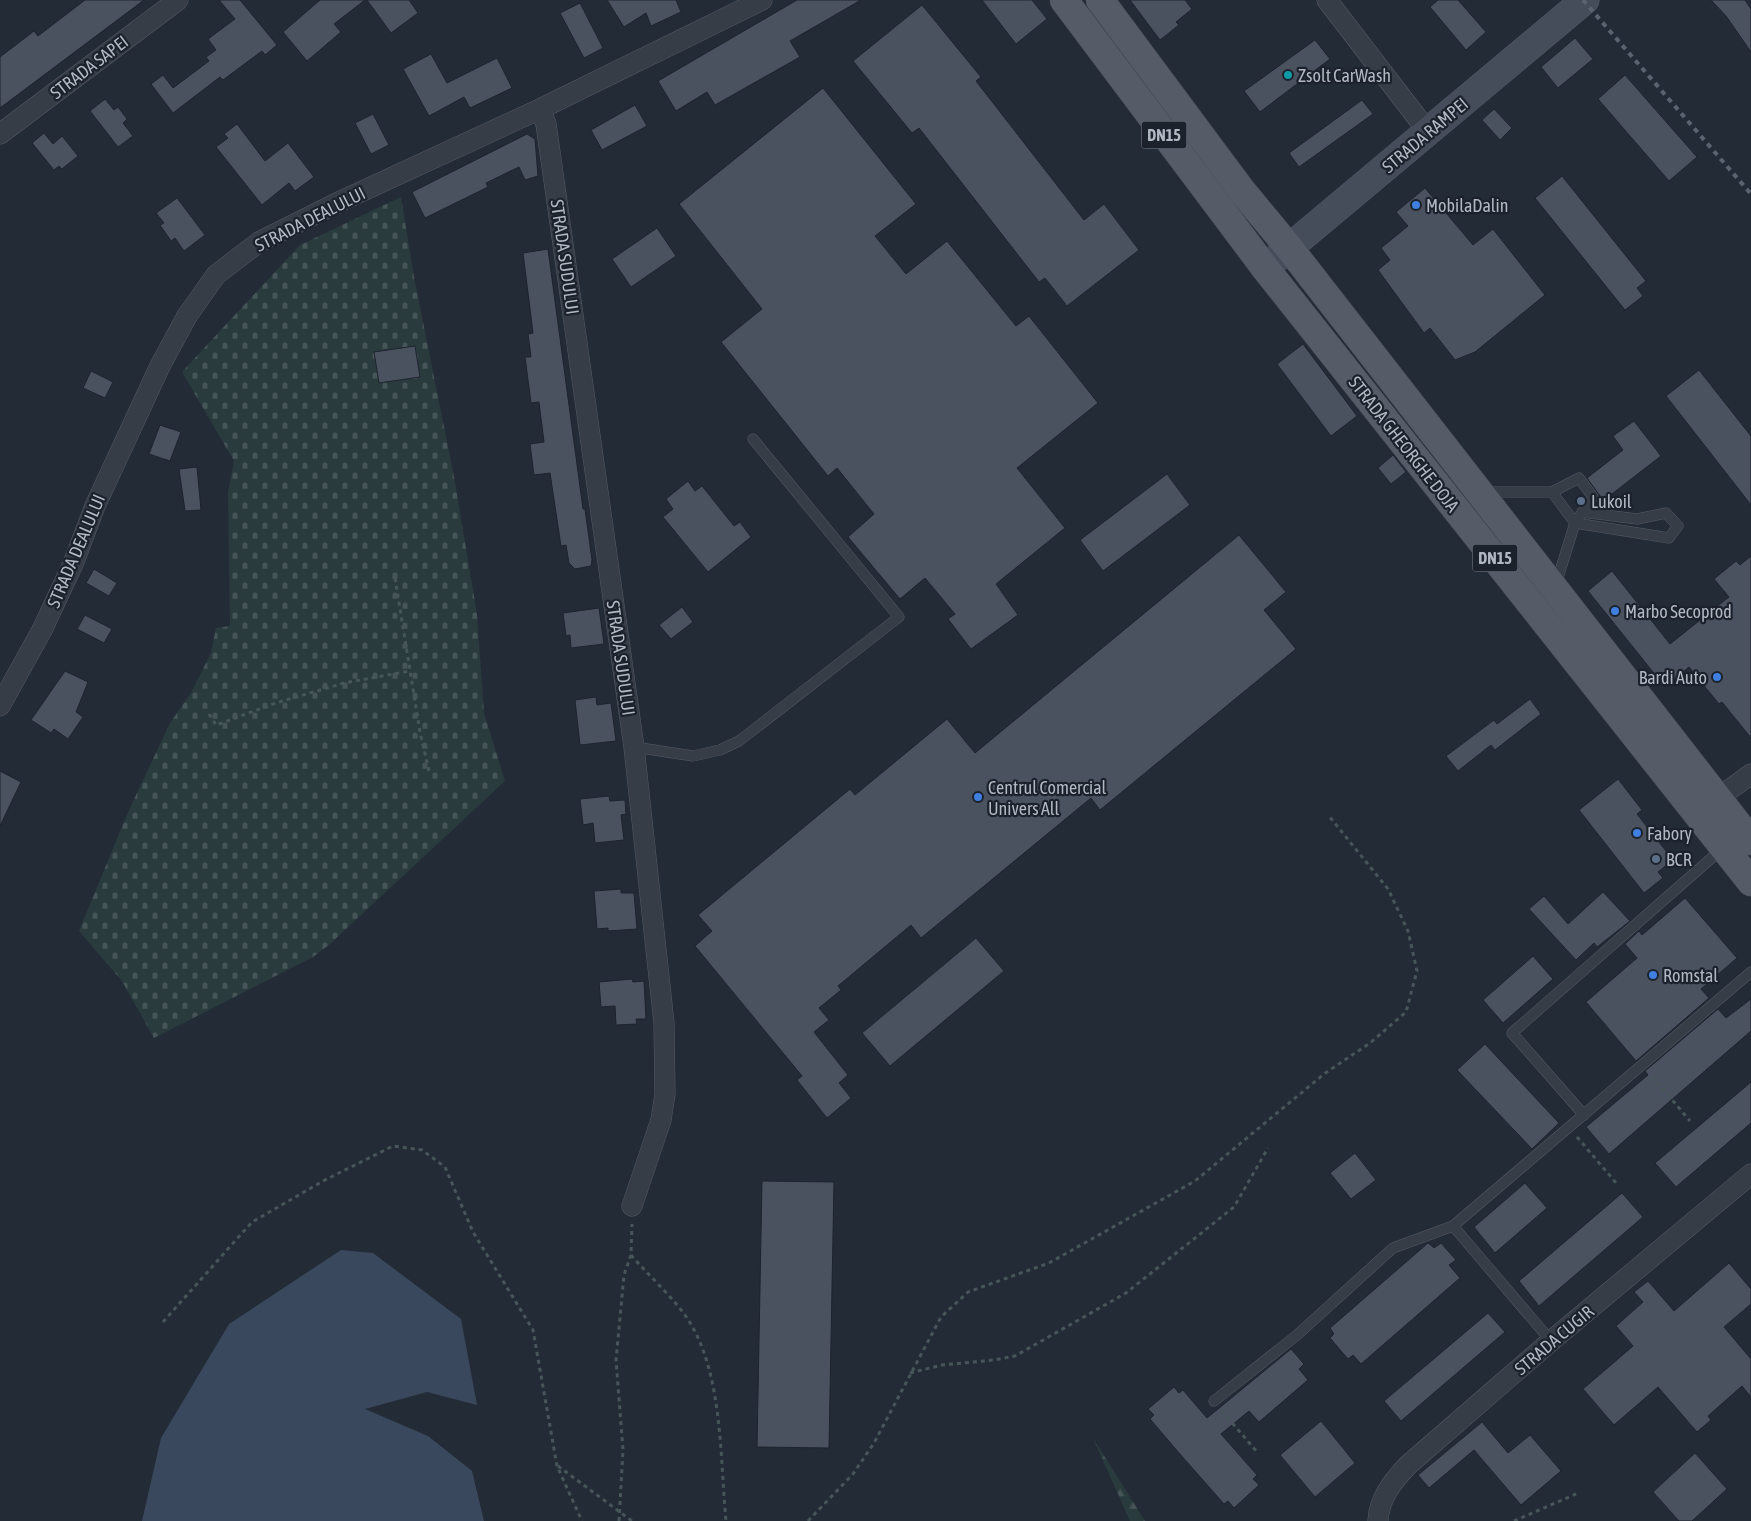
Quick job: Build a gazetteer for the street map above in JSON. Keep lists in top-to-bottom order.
{
  "streets": {
    "main road": ["DN15", "STRADA RAMPEI", "STRADA GHEORGHE DOJA"],
    "street": [
      "STRADA SAPEI",
      "STRADA DEALULUI",
      "STRADA SUDULUI",
      "STRADA CUGIR"
    ]
  },
  "crossings": [
    ["STRADA RAMPEI", "STRADA GHEORGHE DOJA"],
    ["STRADA DEALULUI", "STRADA SUDULUI"]
  ],
  "places": [
    "Zsolt CarWash",
    "MobilaDalin",
    "Lukoil",
    "Marbo Secoprod",
    "Bardi Auto",
    "Centrul Comercial Univers All",
    "Fabory",
    "BCR",
    "Romstal"
  ]
}
